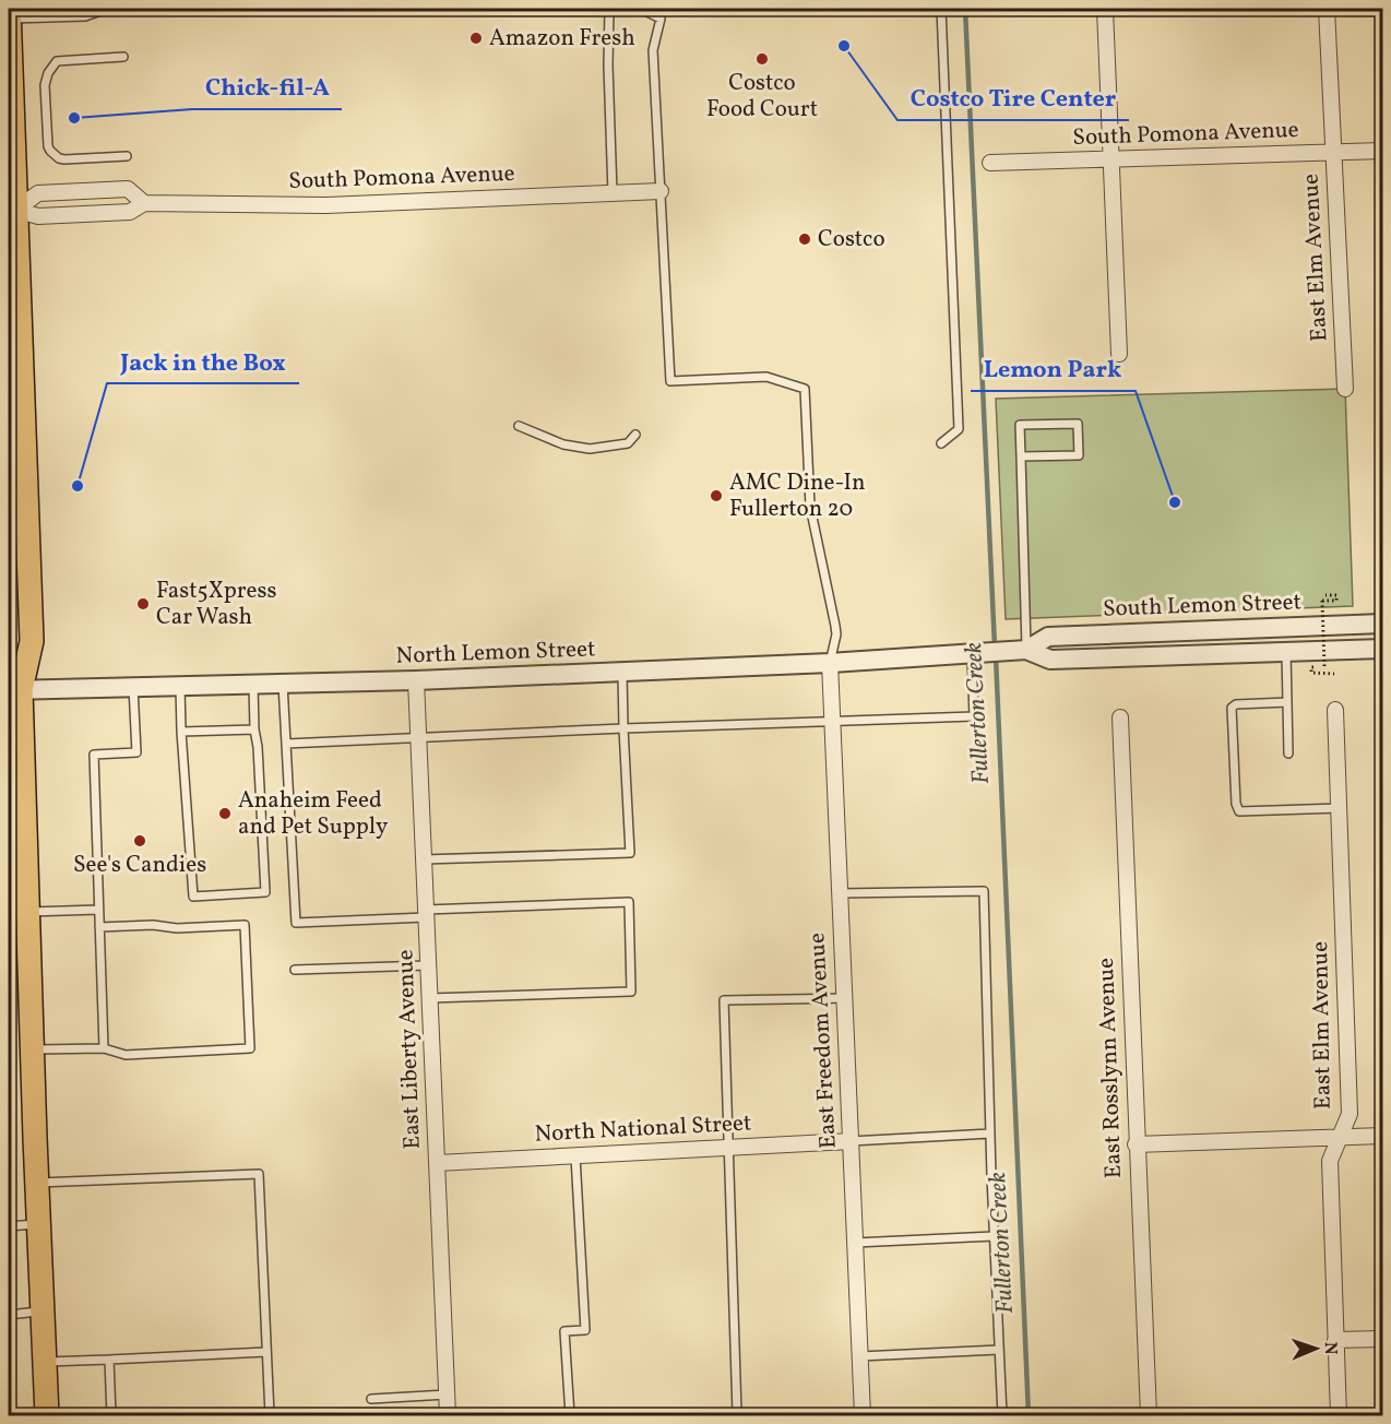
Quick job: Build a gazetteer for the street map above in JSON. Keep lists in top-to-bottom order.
{
  "streets": {
    "street": [
      "South Pomona Avenue",
      "East Elm Avenue",
      "South Lemon Street",
      "North Lemon Street",
      "East Freedom Avenue",
      "East Liberty Avenue",
      "East Rosslynn Avenue",
      "North National Street"
    ]
  },
  "crossings": [
    ["South Pomona Avenue", "East Elm Avenue"],
    ["South Lemon Street", "North Lemon Street"],
    ["North Lemon Street", "East Freedom Avenue"],
    ["North Lemon Street", "East Liberty Avenue"],
    ["East Freedom Avenue", "North National Street"],
    ["East Liberty Avenue", "North National Street"]
  ],
  "water": ["Fullerton Creek"],
  "places": [
    "Amazon Fresh",
    "Costco Tire Center",
    "Costco Food Court",
    "Chick-fil-A",
    "Costco",
    "Jack in the Box",
    "AMC Dine-In Fullerton 20",
    "Lemon Park",
    "Fast5Xpress Car Wash",
    "Anaheim Feed and Pet Supply",
    "See's Candies"
  ],
  "north": "right"
}
